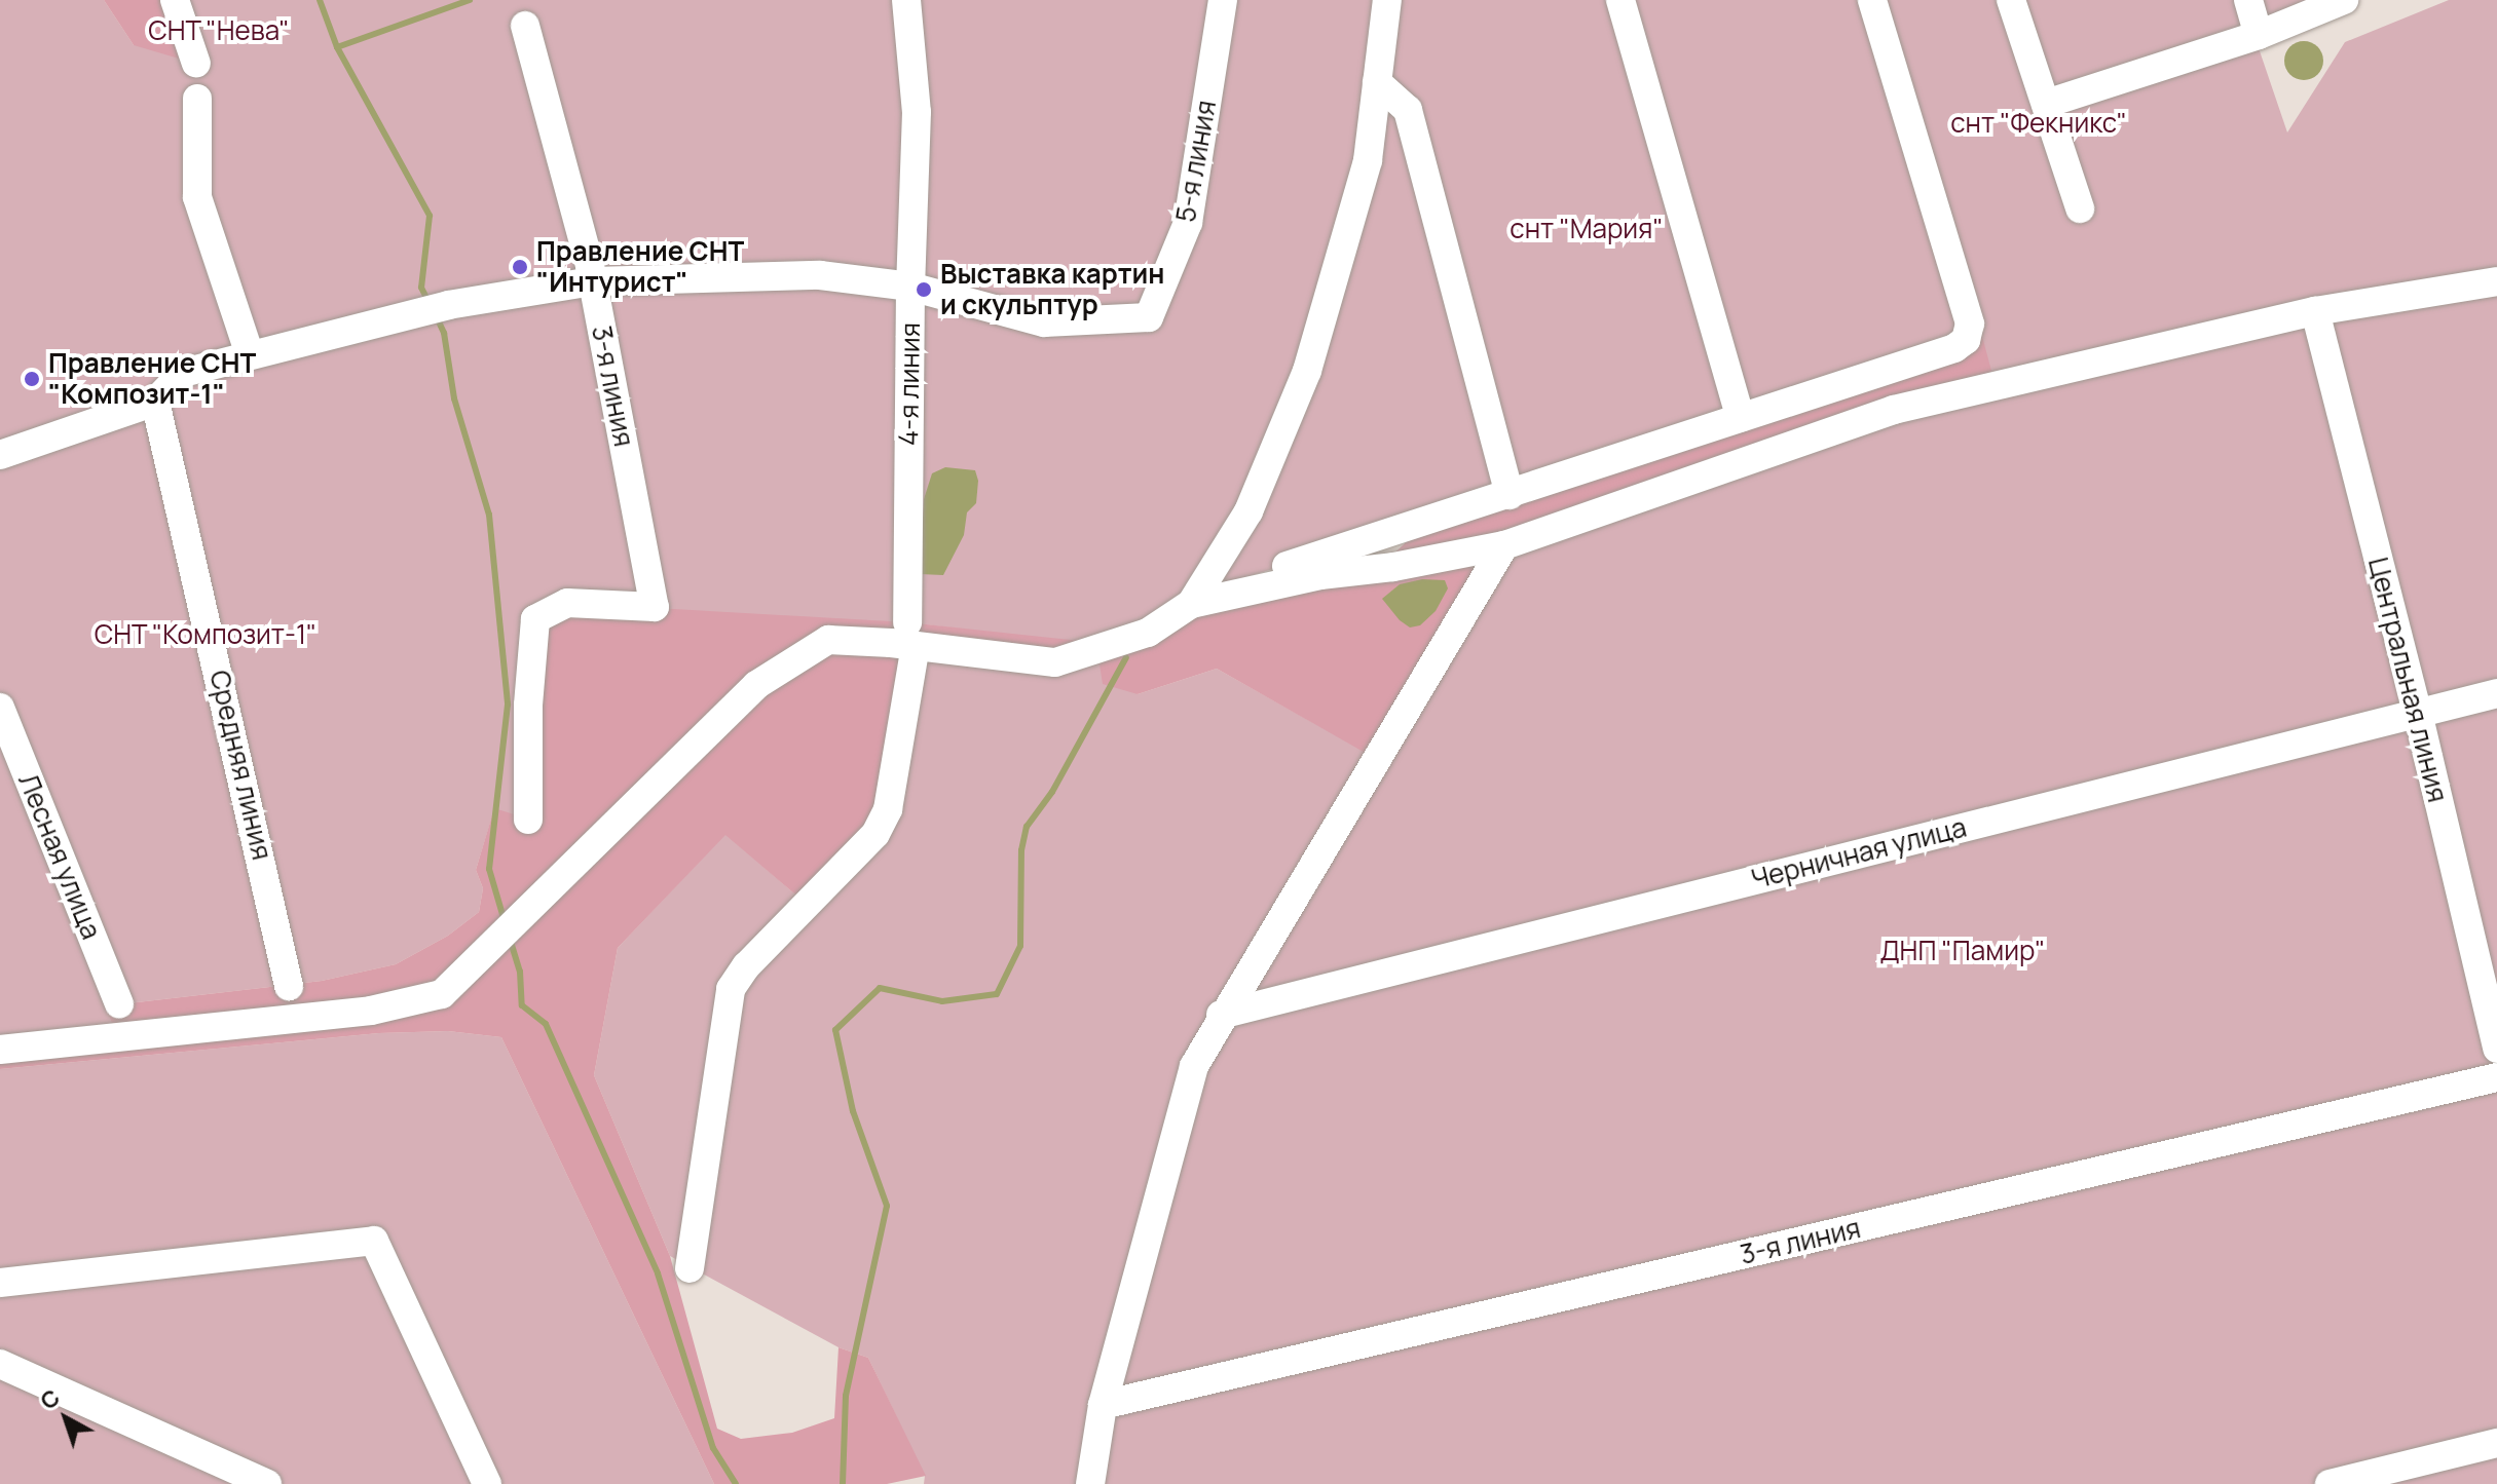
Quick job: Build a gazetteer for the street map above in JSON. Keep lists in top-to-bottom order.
{
  "streets": {
    "street": [
      "5-я линия",
      "4-я линия",
      "3-я линия",
      "Центральная линия",
      "Средняя линия",
      "Черничная улица",
      "Лесная улица"
    ]
  },
  "crossings": [
    ["5-я линия", "4-я линия"],
    ["Центральная линия", "Черничная улица"]
  ],
  "parks": [
    "СНТ \"Нева\"",
    "снт \"Фекникс\"",
    "снт \"Мария\"",
    "СНТ \"Композит-1\"",
    "ДНП \"Памир\""
  ],
  "places": ["Правление СНТ \"Интурист\"", "Выставка картин и скульптур", "Правление СНТ \"Композит-1\""],
  "north": "top left"
}
